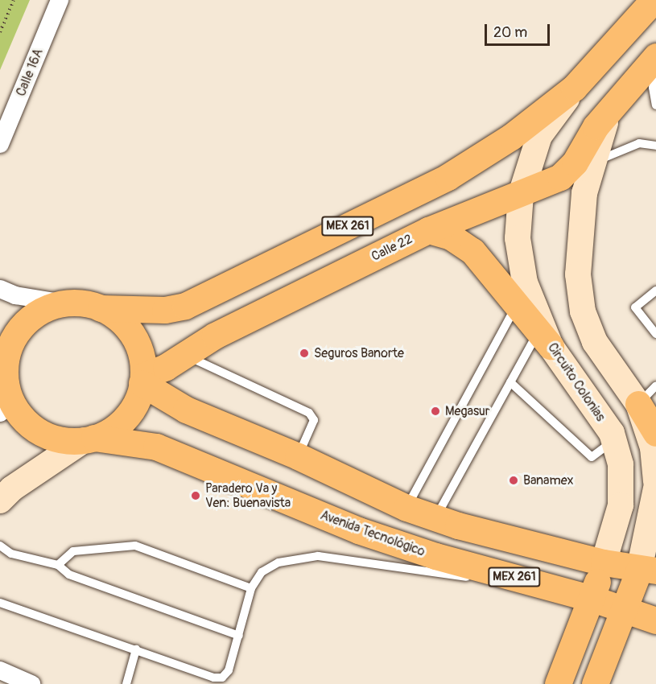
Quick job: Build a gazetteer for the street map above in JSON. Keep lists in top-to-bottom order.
{
  "streets": {
    "main road": [
      "MEX 261",
      "Calle 22",
      "Circuito Colonias",
      "Avenida Tecnológico"
    ],
    "street": ["Calle 16A"]
  },
  "crossings": [
    ["MEX 261", "Calle 22"],
    ["MEX 261", "Circuito Colonias"],
    ["MEX 261", "Avenida Tecnológico"],
    ["Calle 22", "Circuito Colonias"],
    ["Calle 22", "Avenida Tecnológico"],
    ["Circuito Colonias", "Avenida Tecnológico"]
  ],
  "places": [
    "Seguros Banorte",
    "Megasur",
    "Banamex",
    "Paradero Va y Ven: Buenavista"
  ],
  "scale_bar": "20 m"
}
